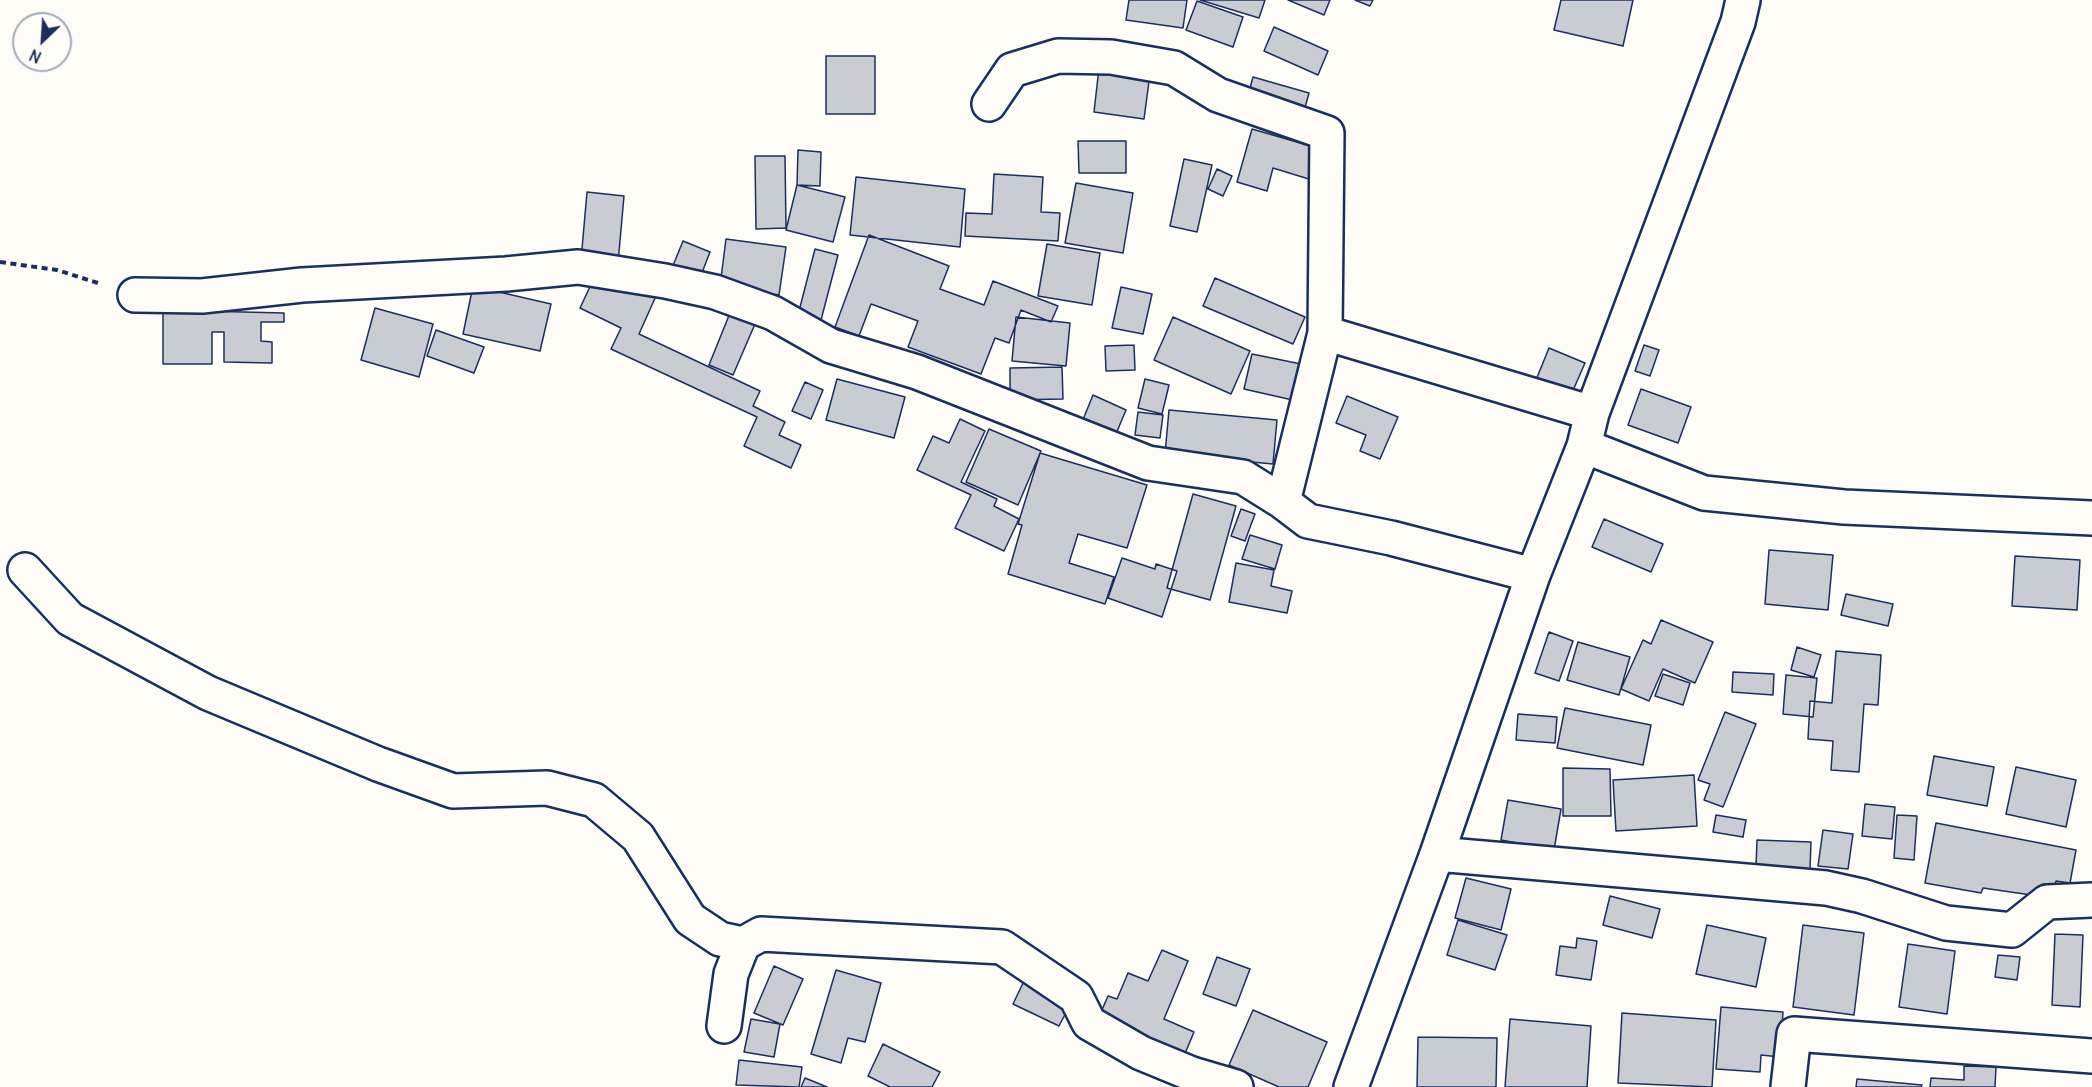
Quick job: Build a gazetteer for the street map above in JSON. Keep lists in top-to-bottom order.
{
  "north": "bottom left"
}
